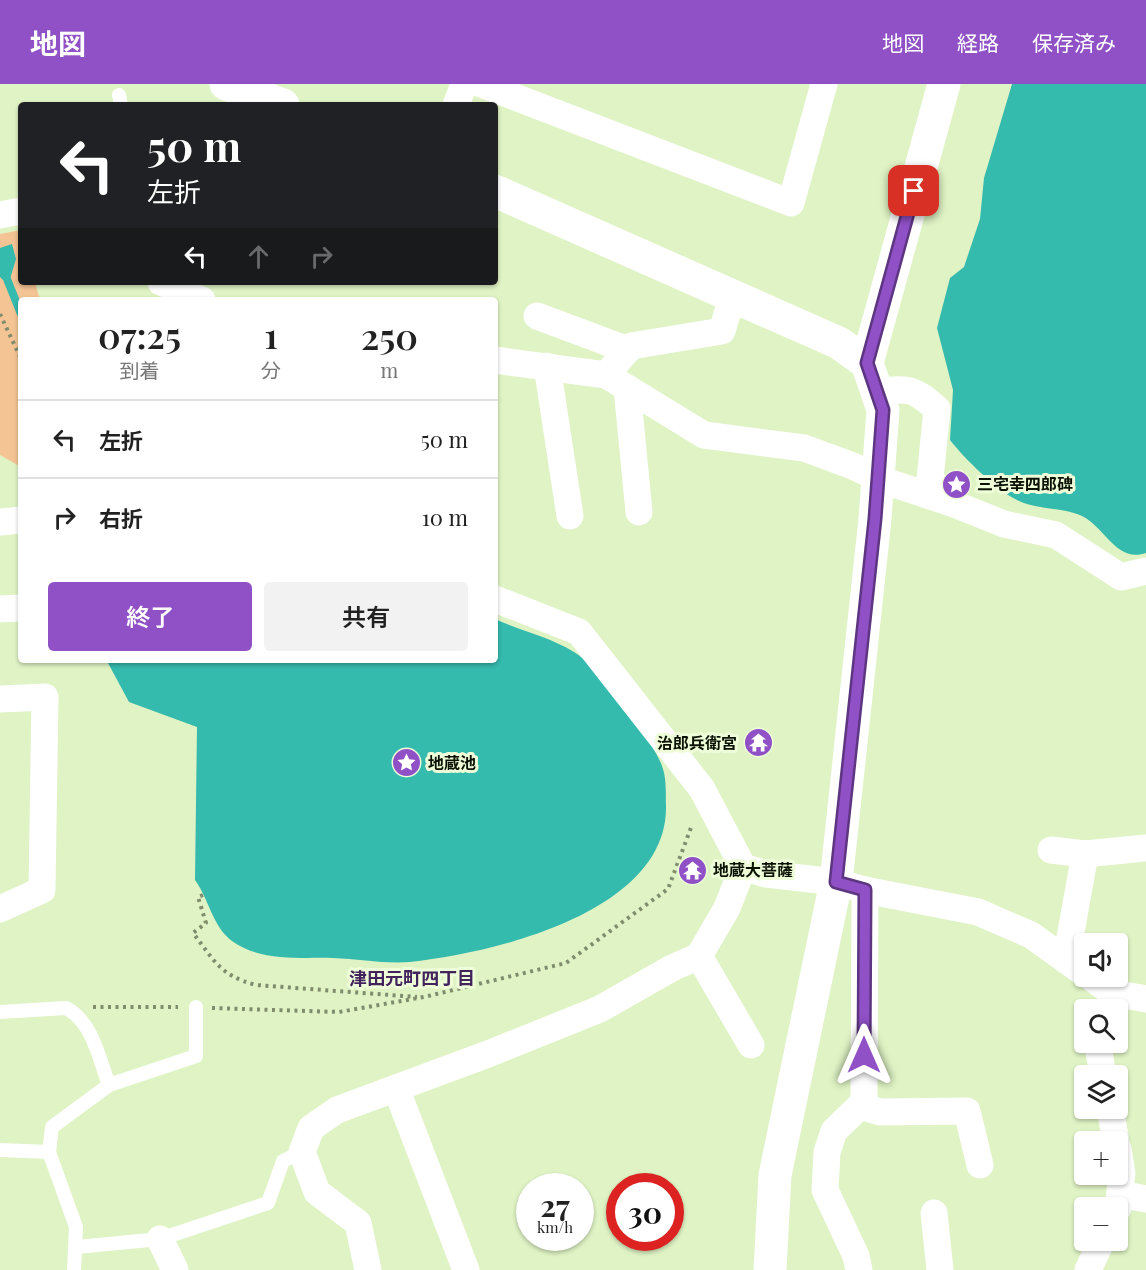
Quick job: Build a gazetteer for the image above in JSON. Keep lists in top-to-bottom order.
{
  "districts": ["津田元町四丁目"],
  "places": {
    "place": ["三宅幸四郎碑", "地蔵池"],
    "temple": ["治郎兵衛宮", "地蔵大菩薩"]
  },
  "page": {
    "header": "地図",
    "nav": ["地図", "経路", "保存済み"],
    "turn": ["50 m", "左折"],
    "eta": [
      "07:25",
      "到着",
      "1",
      "分",
      "250",
      "m"
    ],
    "list": [
      {
        "name": "左折",
        "value": "50 m"
      },
      {
        "name": "右折",
        "value": "10 m"
      }
    ],
    "buttons": ["終了", "共有"],
    "map_buttons": ["+", "−"],
    "speed": "27 km/h",
    "limit": "30"
  }
}
